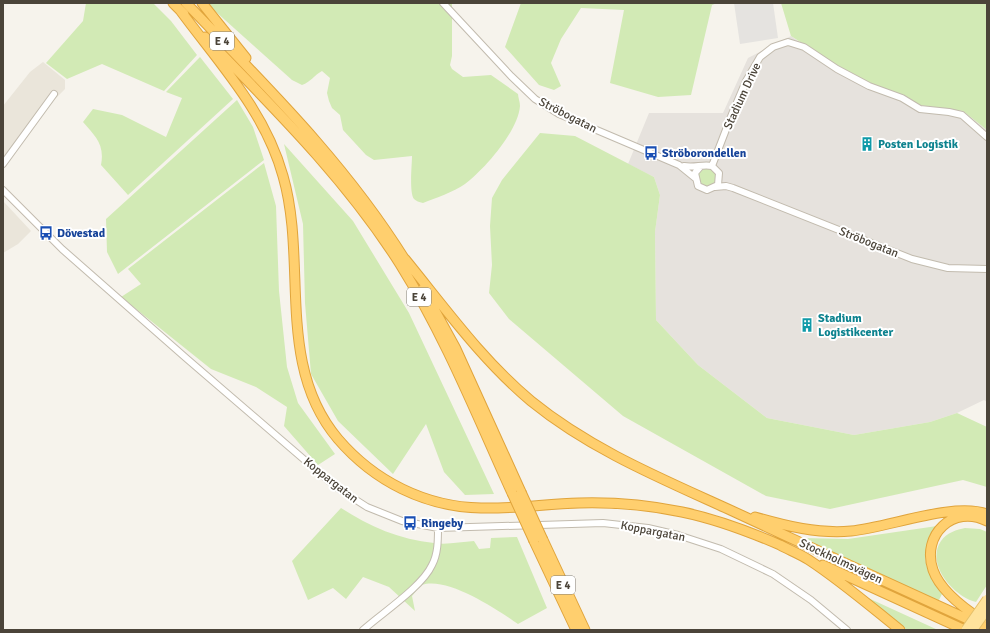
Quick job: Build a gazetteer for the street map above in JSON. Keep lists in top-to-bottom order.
{
  "streets": {
    "highway": ["E 4", "Stockholmsvägen"],
    "street": ["Stadium Drive", "Ströbogatan", "Koppargatan"]
  },
  "crossings": [
    ["E 4", "Stockholmsvägen"],
    ["Stadium Drive", "Ströbogatan"]
  ],
  "places": {
    "building": ["Posten Logistik", "Stadium Logistikcenter"],
    "bus stop": ["Ströborondellen", "Dövestad", "Ringeby"]
  }
}
